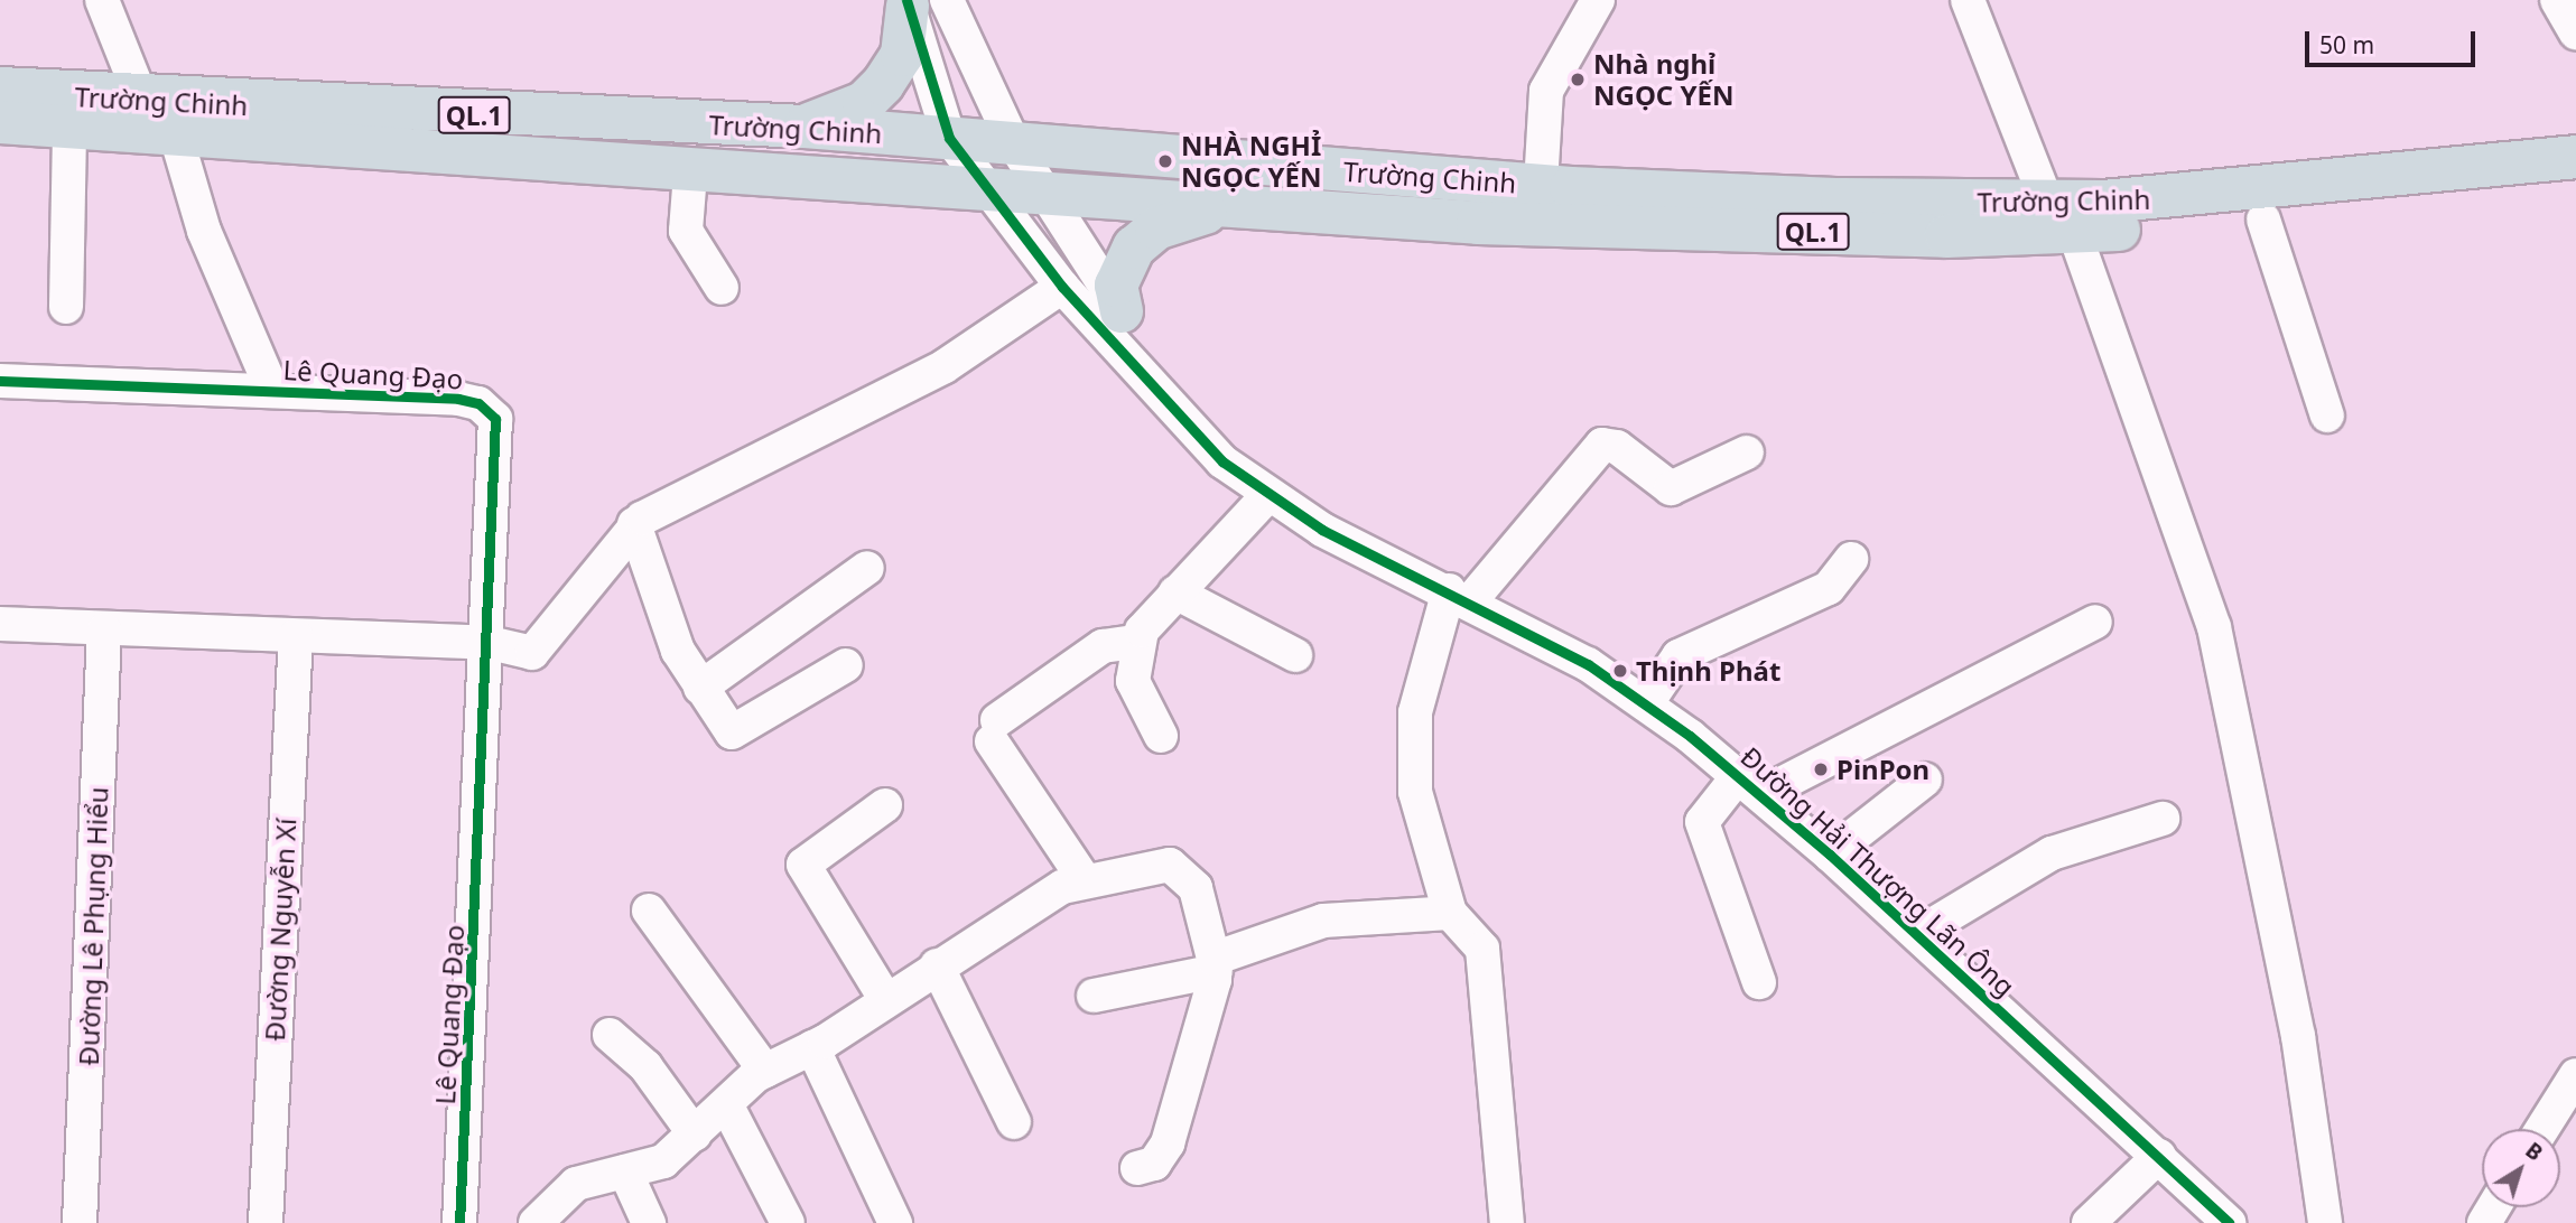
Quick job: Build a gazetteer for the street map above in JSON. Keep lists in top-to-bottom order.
{
  "streets": {
    "highway": ["Trường Chinh", "QL.1"],
    "street": [
      "Lê Quang Đạo",
      "Đường Hải Thượng Lãn Ông",
      "Đường Lê Phụng Hiểu",
      "Đường Nguyễn Xí"
    ]
  },
  "crossings": [
    ["Trường Chinh", "Đường Hải Thượng Lãn Ông"]
  ],
  "places": [
    "Nhà nghỉ NGỌC YẾN",
    "NHÀ NGHỈ NGỌC YẾN",
    "Thịnh Phát",
    "PinPon"
  ],
  "scale_bar": "50 m",
  "north": "top right"
}
